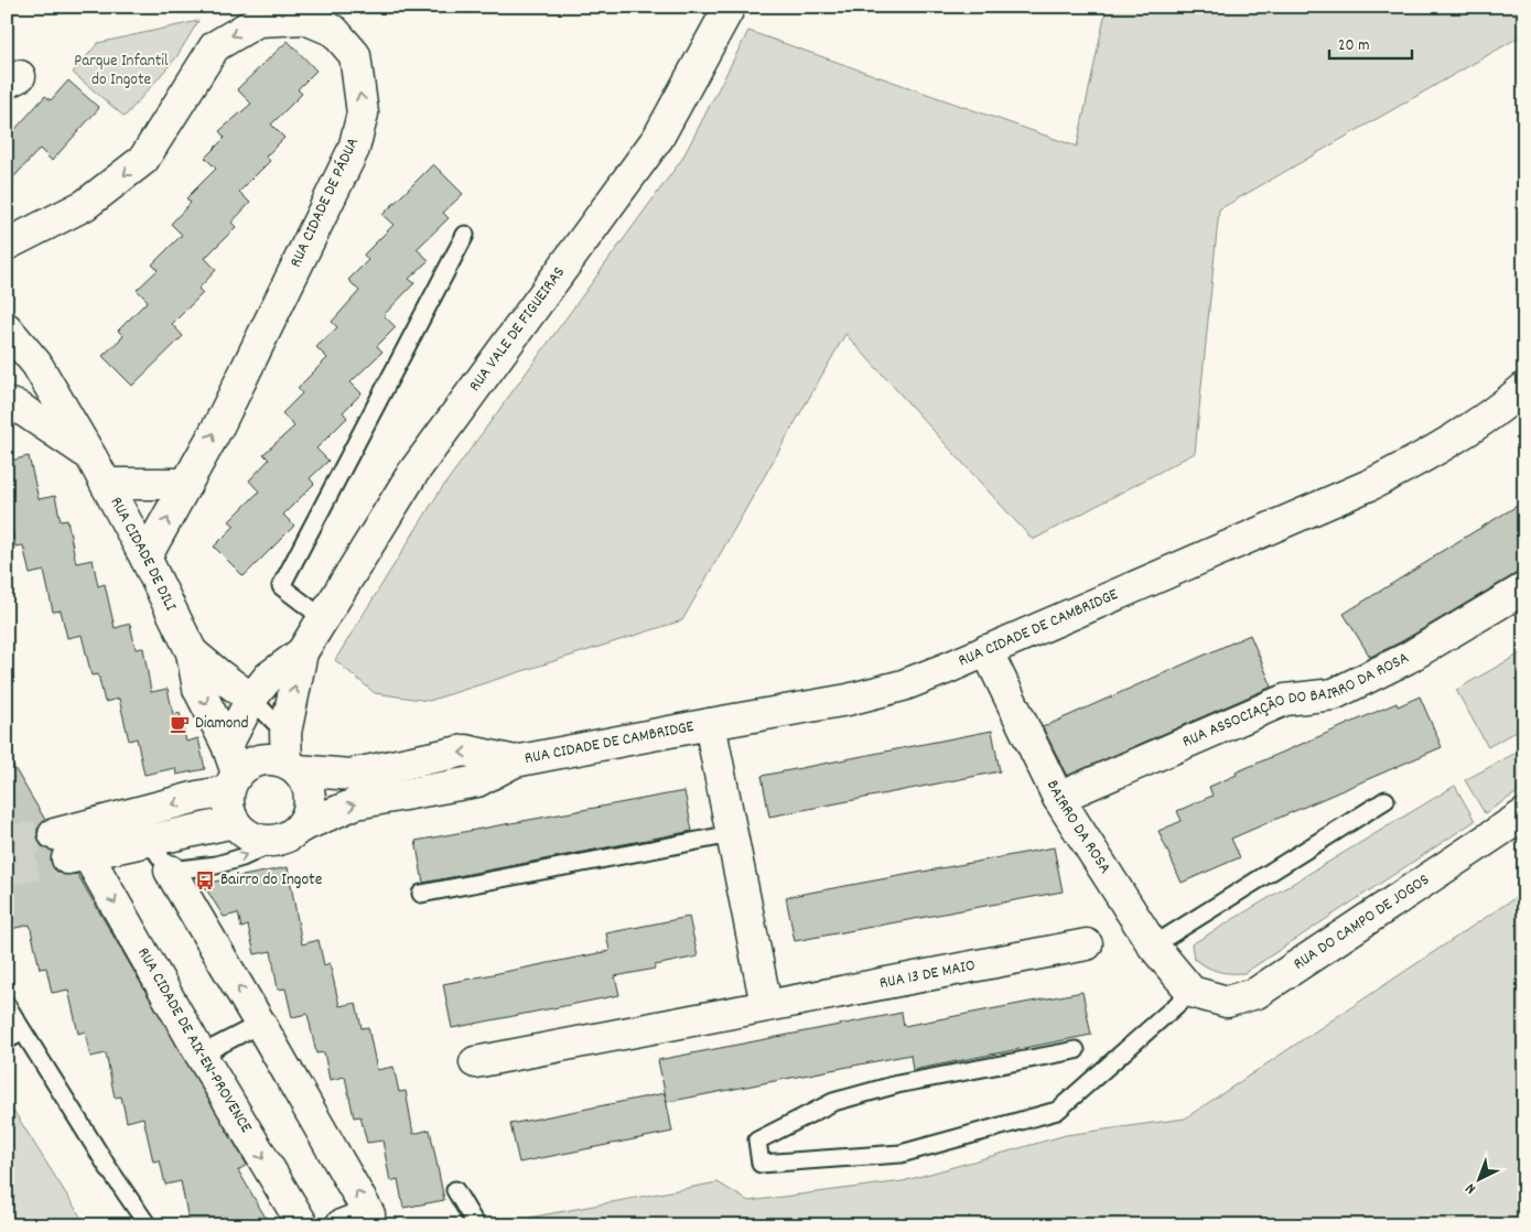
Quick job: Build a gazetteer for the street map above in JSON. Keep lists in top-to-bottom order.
{
  "streets": {
    "street": [
      "RUA CIDADE DE PÁDUA",
      "RUA VALE DE FIGUEIRAS",
      "RUA CIDADE DE DILI",
      "RUA CIDADE DE CAMBRIDGE",
      "RUA ASSOCIAÇÃO DO BAIRRO DA ROSA",
      "BAIRRO DA ROSA",
      "RUA DO CAMPO DE JOGOS",
      "RUA 13 DE MAIO",
      "RUA CIDADE DE AIX-EN-PROVENCE"
    ]
  },
  "crossings": [
    ["RUA CIDADE DE PÁDUA", "RUA CIDADE DE DILI"],
    ["RUA VALE DE FIGUEIRAS", "RUA CIDADE DE DILI"],
    ["RUA VALE DE FIGUEIRAS", "RUA CIDADE DE CAMBRIDGE"],
    ["RUA CIDADE DE DILI", "RUA CIDADE DE CAMBRIDGE"],
    ["RUA CIDADE DE CAMBRIDGE", "BAIRRO DA ROSA"],
    ["RUA CIDADE DE CAMBRIDGE", "RUA CIDADE DE AIX-EN-PROVENCE"],
    ["RUA ASSOCIAÇÃO DO BAIRRO DA ROSA", "BAIRRO DA ROSA"],
    ["BAIRRO DA ROSA", "RUA DO CAMPO DE JOGOS"]
  ],
  "parks": ["Parque Infantil do Ingote"],
  "places": {
    "cafe": ["Diamond"],
    "bus stop": ["Bairro do Ingote"]
  },
  "scale_bar": "20 m",
  "north": "bottom left"
}
